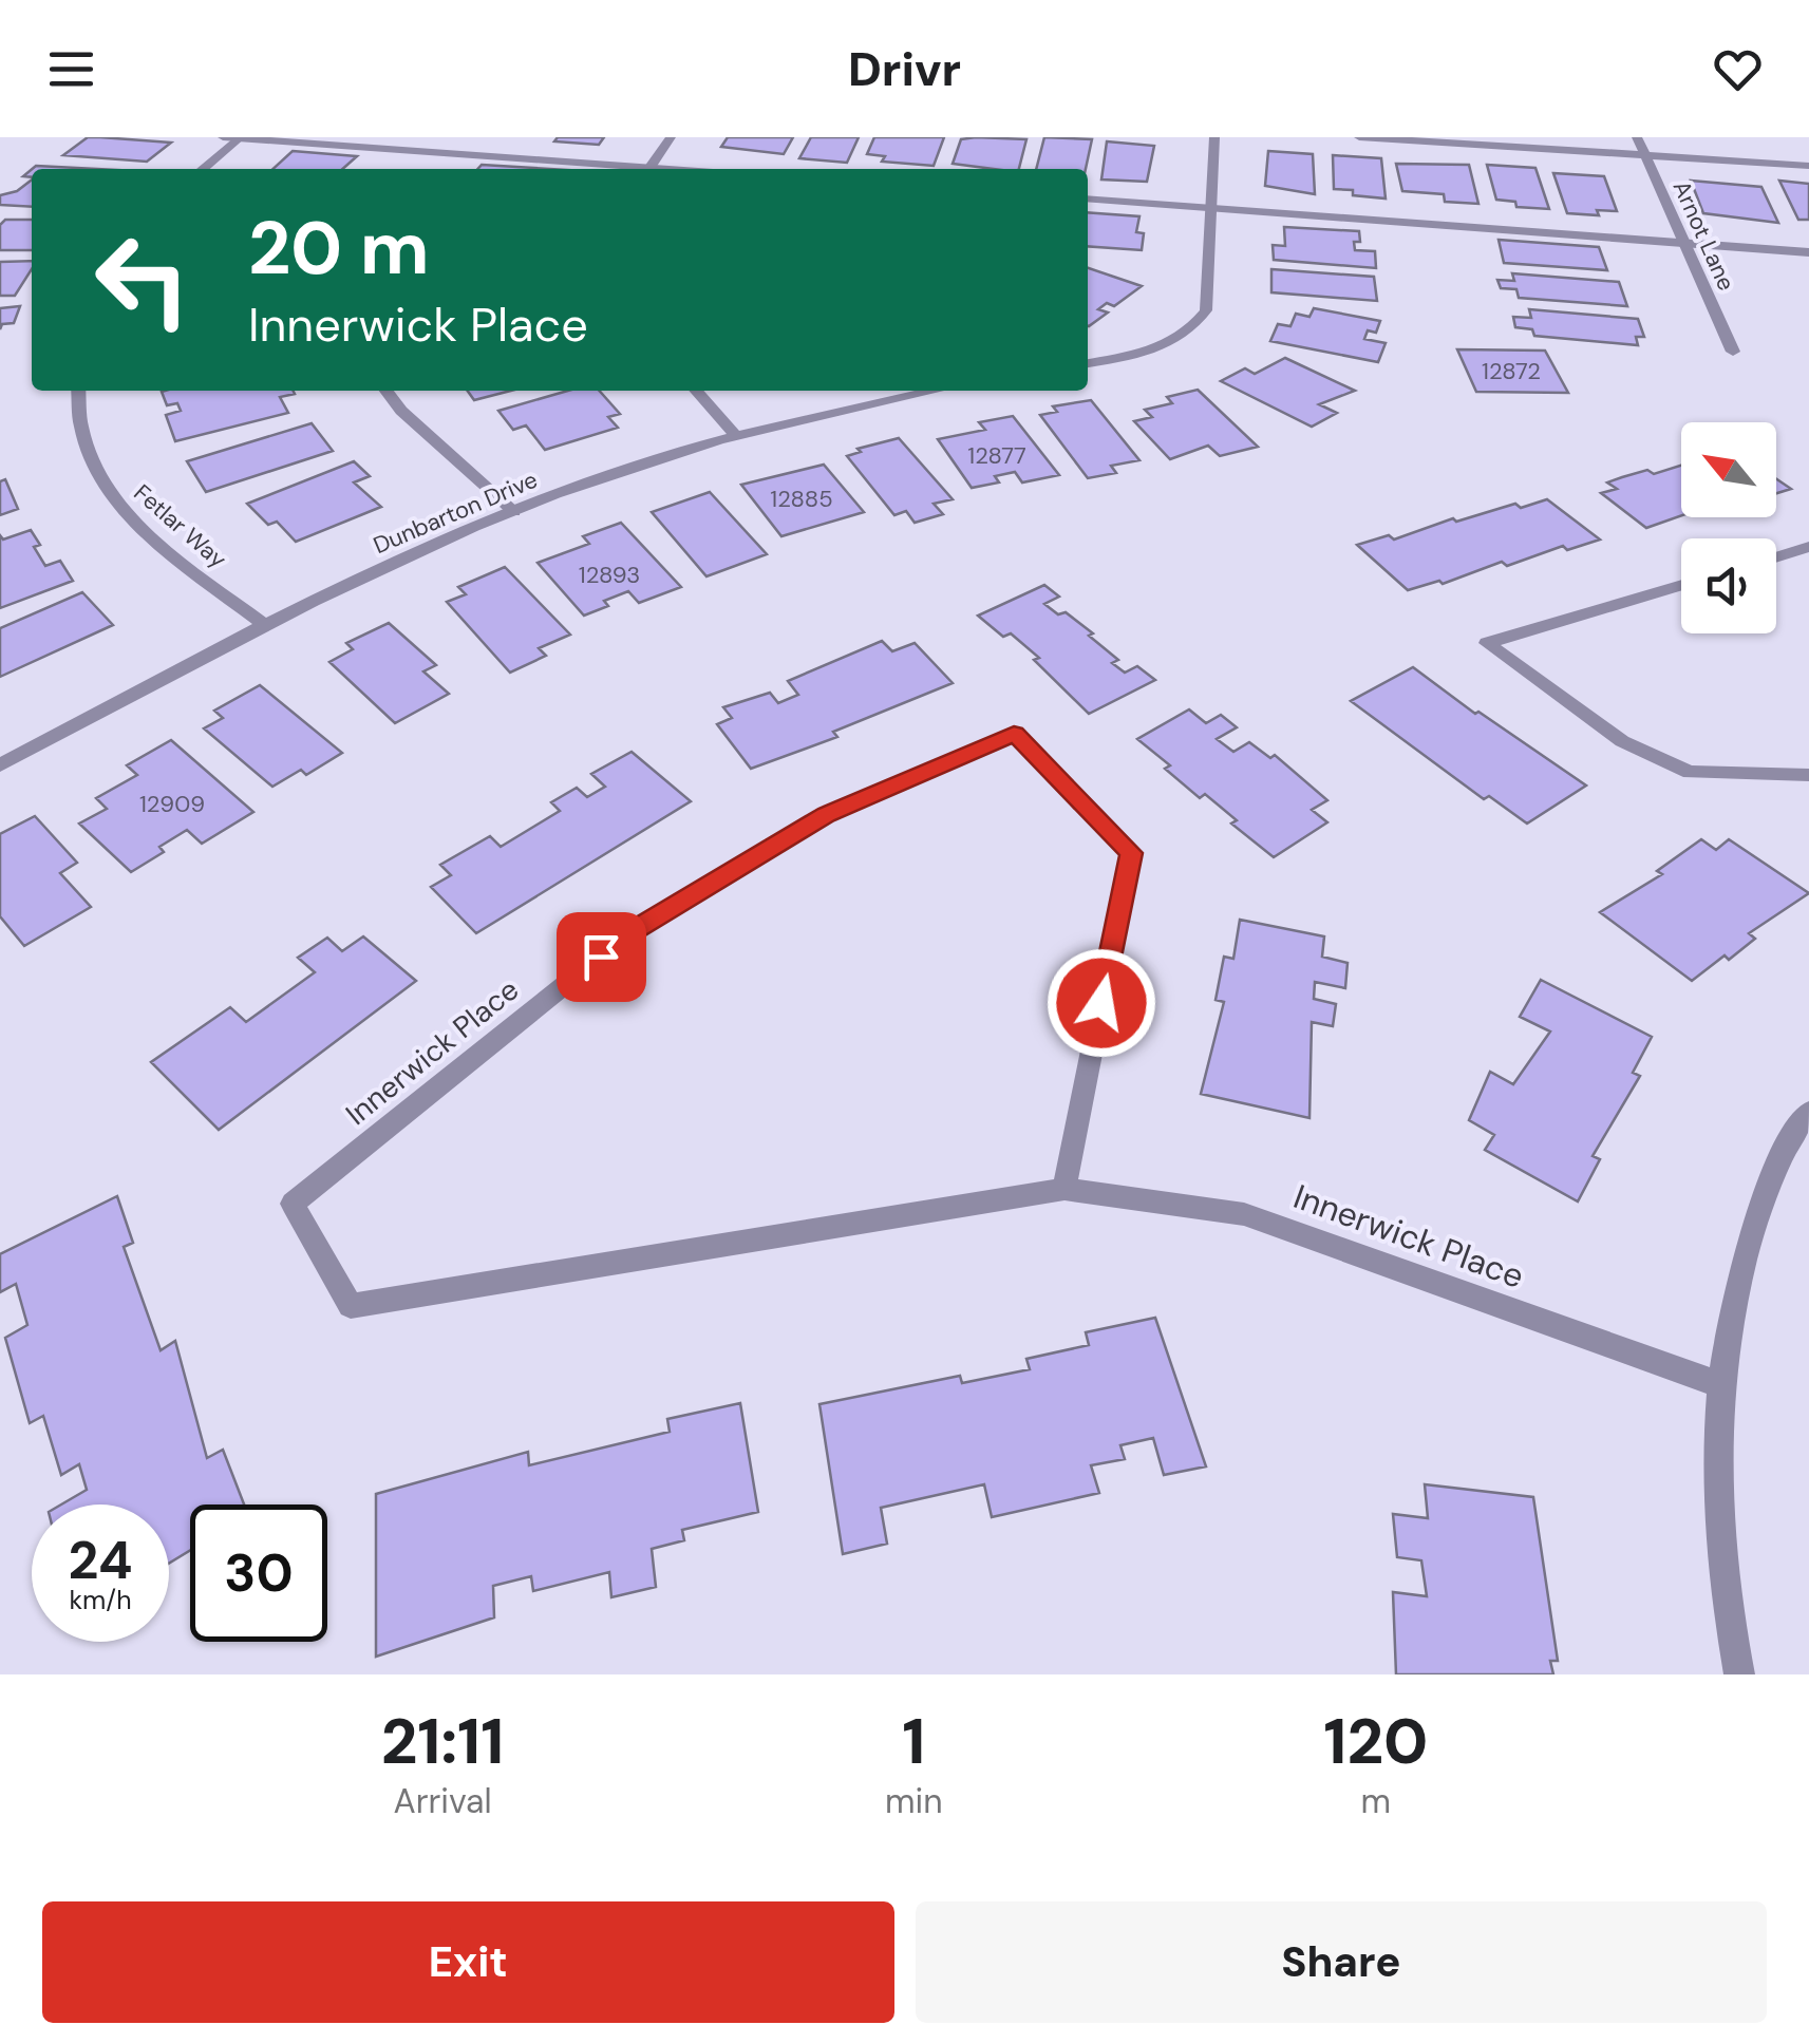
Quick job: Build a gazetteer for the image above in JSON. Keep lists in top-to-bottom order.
{
  "streets": {
    "street": [
      "Arnot Lane",
      "Dunbarton Drive",
      "Fetlar Way",
      "Innerwick Place"
    ]
  },
  "crossings": [
    ["Dunbarton Drive", "Fetlar Way"]
  ],
  "house_numbers": [
    "12872",
    "12877",
    "12885",
    "12893",
    "12909"
  ],
  "north": "top left",
  "page": {
    "header": "Drivr",
    "turn": ["20 m", "Innerwick Place"],
    "speed": "24 km/h",
    "limit": "30",
    "eta": [
      "21:11",
      "Arrival",
      "1",
      "min",
      "120",
      "m"
    ],
    "buttons": ["Exit", "Share"]
  }
}
